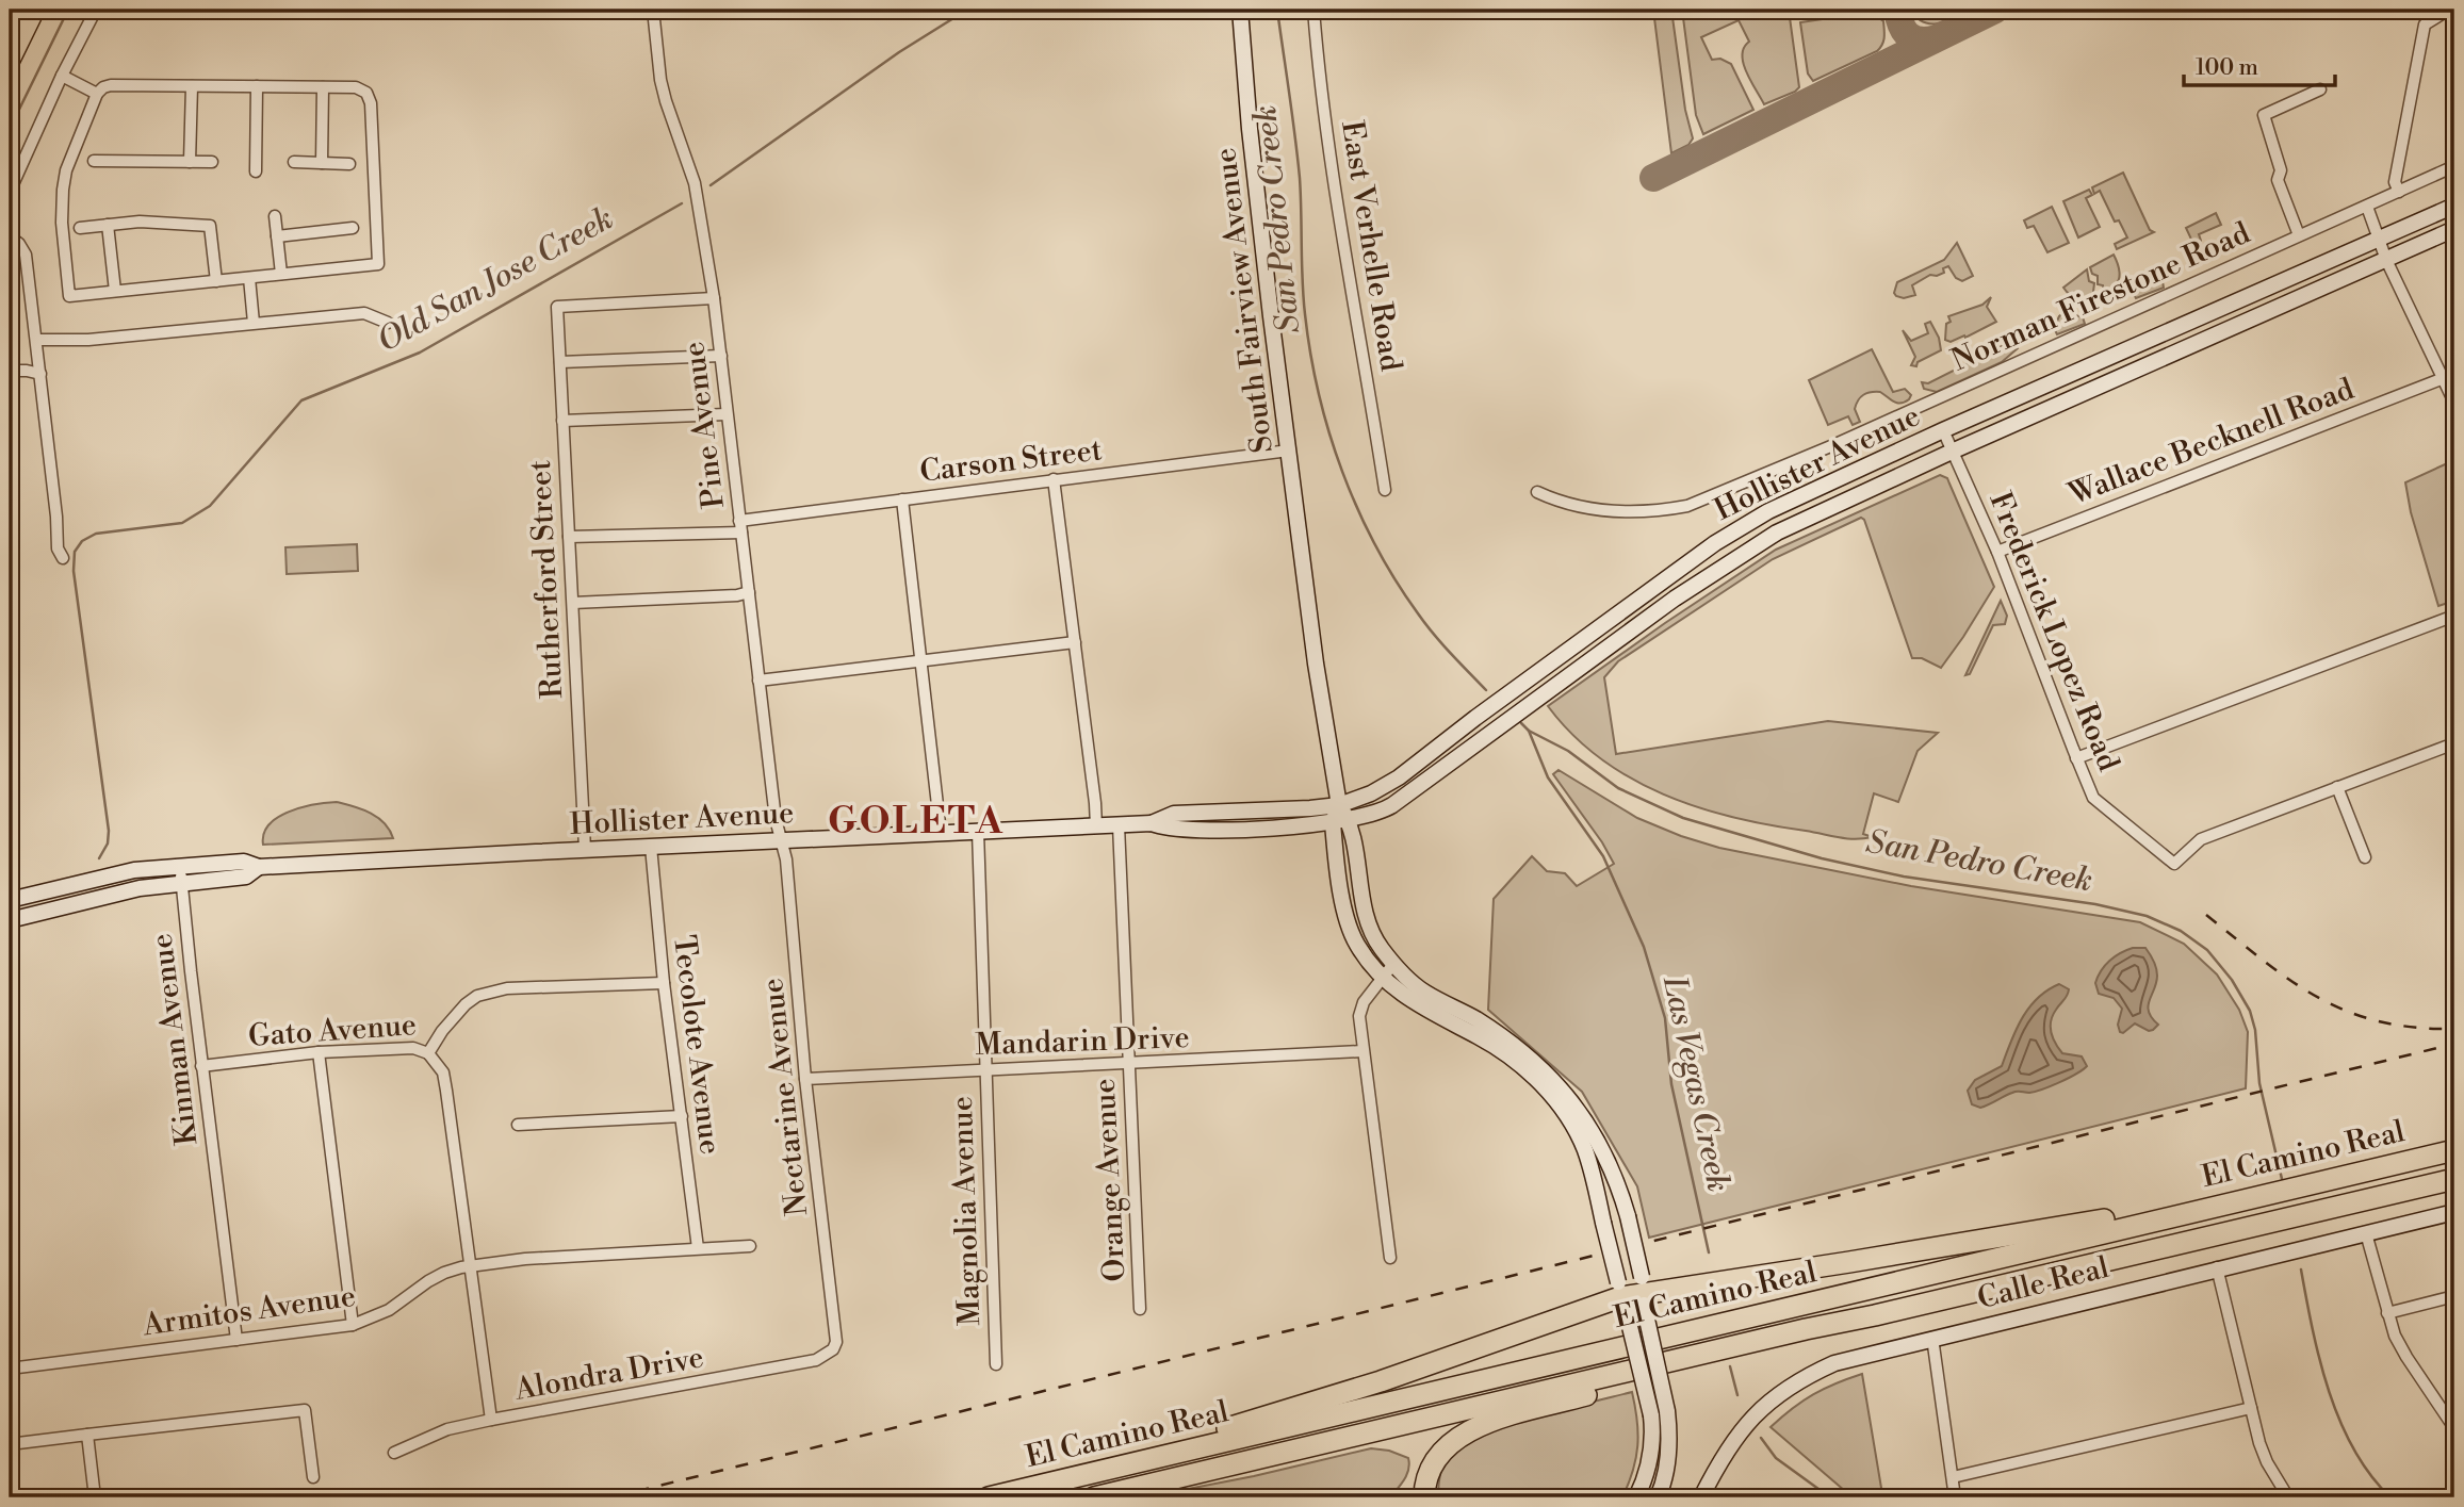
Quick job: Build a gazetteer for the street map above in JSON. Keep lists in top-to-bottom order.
{
  "streets": {
    "highway": ["El Camino Real"],
    "main road": ["South Fairview Avenue", "Hollister Avenue", "Calle Real"],
    "street": [
      "East Verhelle Road",
      "Norman Firestone Road",
      "Pine Avenue",
      "Wallace Becknell Road",
      "Carson Street",
      "Rutherford Street",
      "Frederick Lopez Road",
      "Gato Avenue",
      "Kinman Avenue",
      "Mandarin Drive",
      "Tecolote Avenue",
      "Nectarine Avenue",
      "Orange Avenue",
      "Magnolia Avenue",
      "Armitos Avenue",
      "Alondra Drive"
    ]
  },
  "crossings": [
    ["South Fairview Avenue", "Carson Street"],
    ["South Fairview Avenue", "Hollister Avenue"],
    ["Pine Avenue", "Carson Street"],
    ["Pine Avenue", "Hollister Avenue"],
    ["Pine Avenue", "Rutherford Street"],
    ["Pine Avenue", "Nectarine Avenue"],
    ["Wallace Becknell Road", "Frederick Lopez Road"],
    ["Carson Street", "Rutherford Street"],
    ["Hollister Avenue", "Rutherford Street"],
    ["Hollister Avenue", "Frederick Lopez Road"],
    ["Hollister Avenue", "Kinman Avenue"],
    ["Hollister Avenue", "Tecolote Avenue"],
    ["Hollister Avenue", "Nectarine Avenue"],
    ["Hollister Avenue", "Orange Avenue"],
    ["Hollister Avenue", "Magnolia Avenue"],
    ["Gato Avenue", "Kinman Avenue"],
    ["Gato Avenue", "Tecolote Avenue"],
    ["Kinman Avenue", "Armitos Avenue"],
    ["Mandarin Drive", "Nectarine Avenue"],
    ["Mandarin Drive", "Orange Avenue"],
    ["Mandarin Drive", "Magnolia Avenue"],
    ["Tecolote Avenue", "Armitos Avenue"],
    ["Nectarine Avenue", "Alondra Drive"]
  ],
  "districts": ["GOLETA"],
  "water": ["San Pedro Creek", "Old San Jose Creek", "Las Vegas Creek"],
  "scale_bar": "100 m"
}
